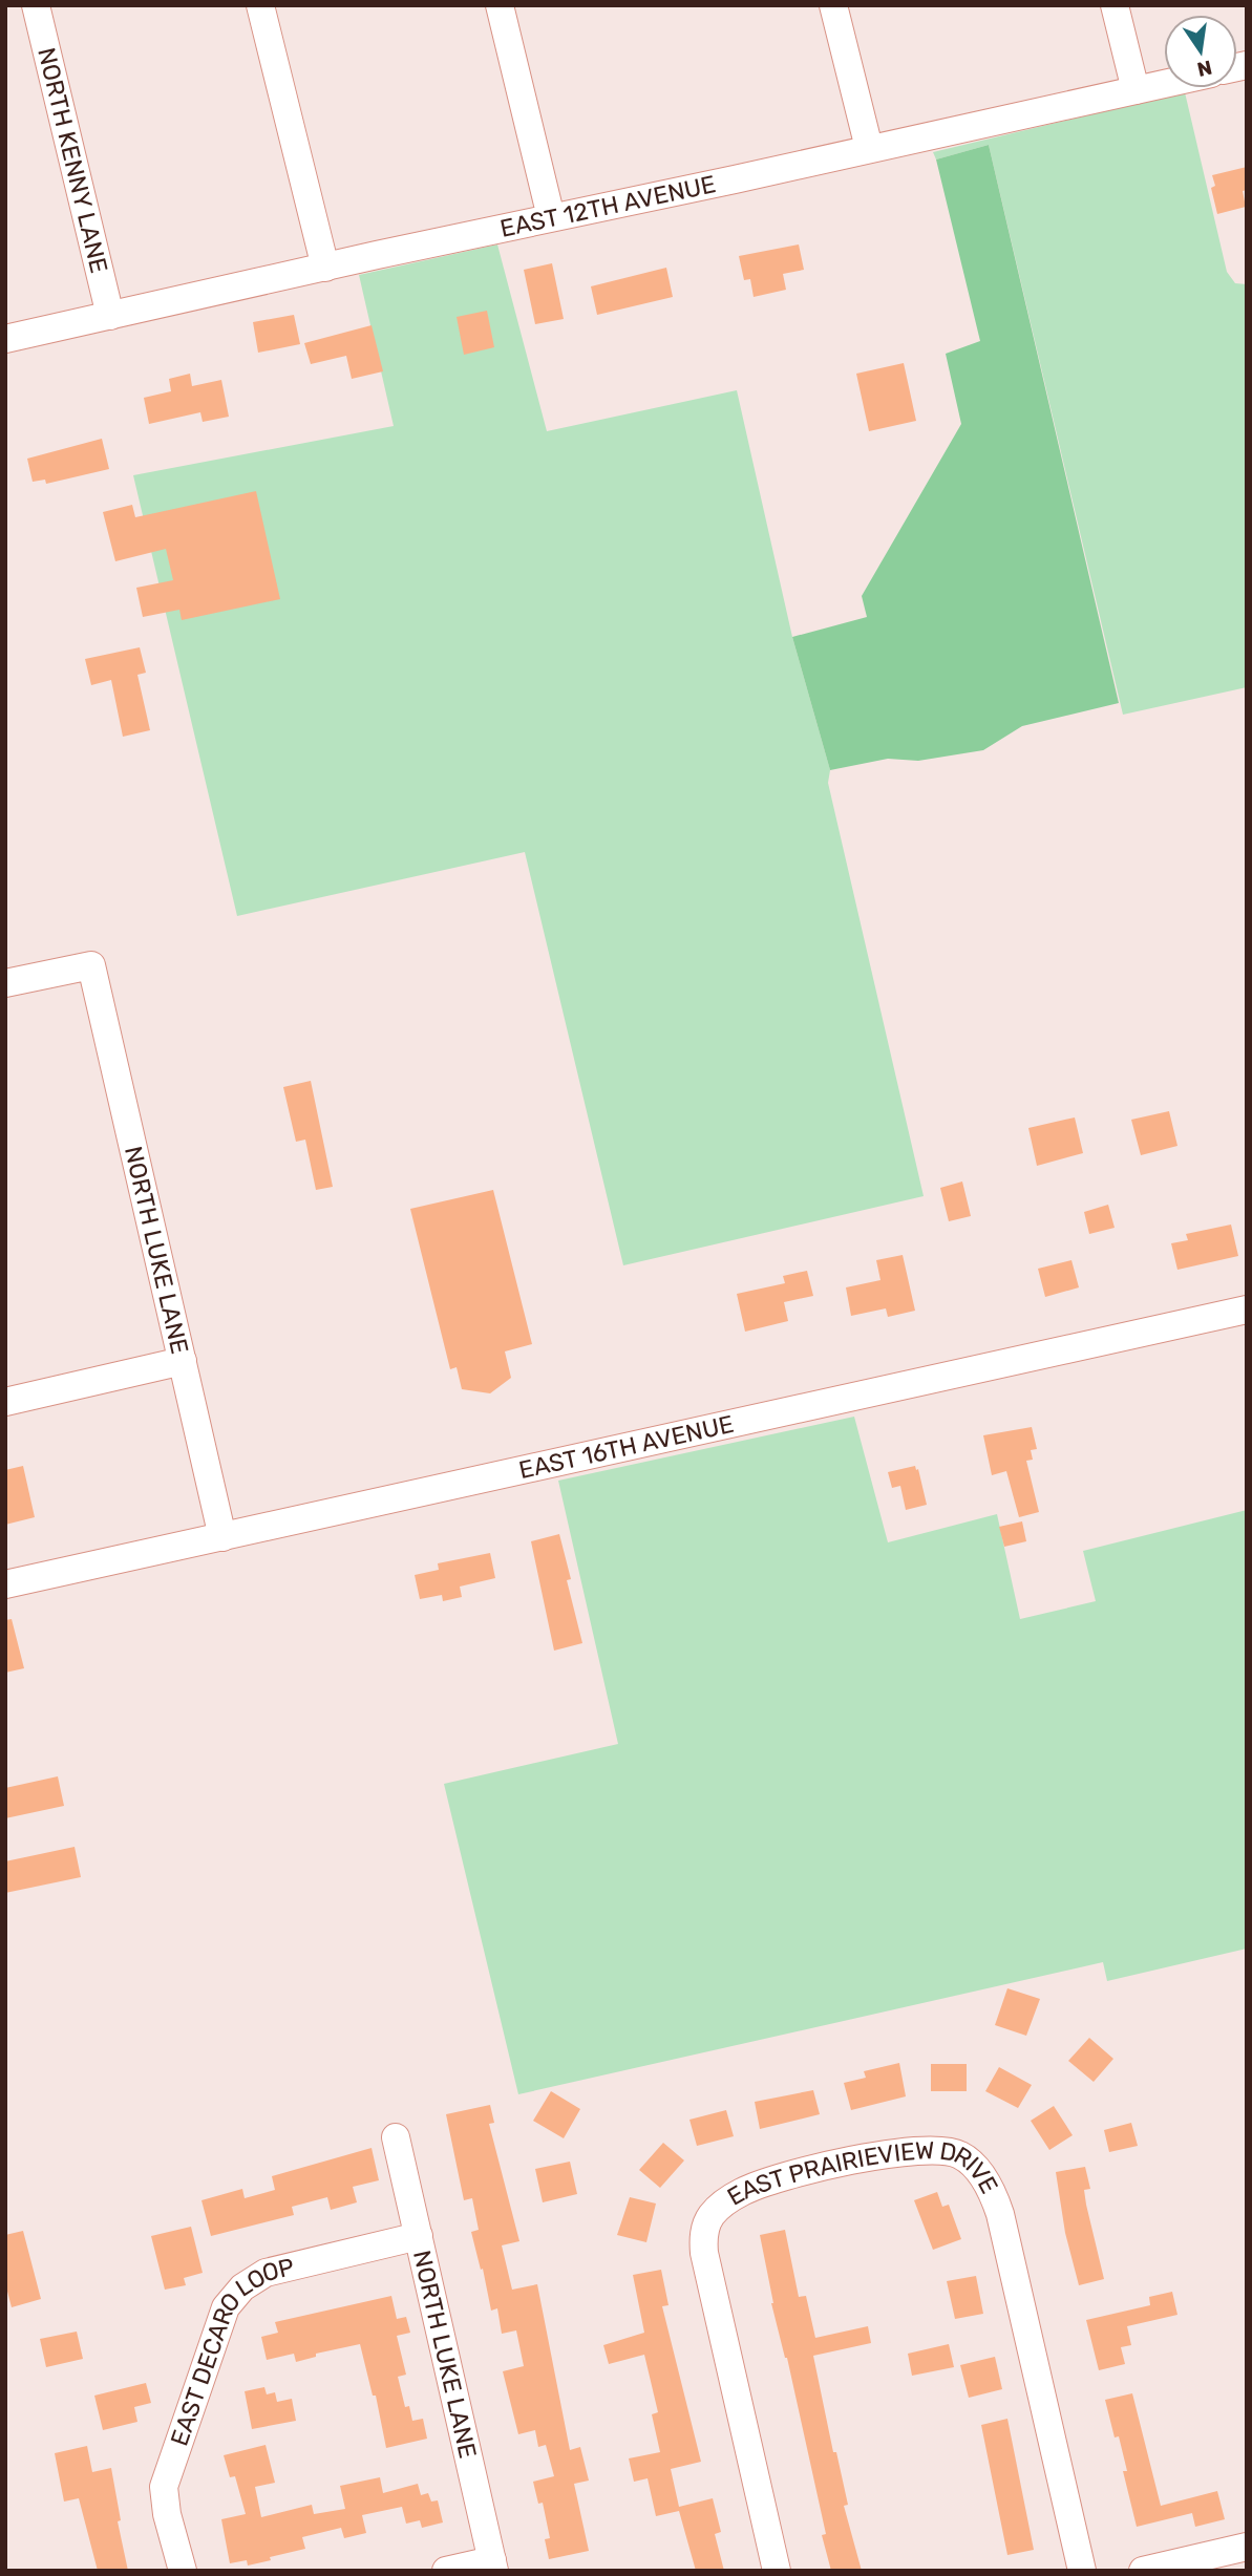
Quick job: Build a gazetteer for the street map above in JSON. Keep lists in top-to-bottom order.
{
  "streets": {
    "street": [
      "NORTH KENNY LANE",
      "EAST 12TH AVENUE",
      "NORTH LUKE LANE",
      "EAST 16TH AVENUE",
      "EAST PRAIRIEVIEW DRIVE",
      "EAST DECARO LOOP"
    ]
  },
  "crossings": [
    ["NORTH KENNY LANE", "EAST 12TH AVENUE"],
    ["NORTH LUKE LANE", "EAST 16TH AVENUE"],
    ["NORTH LUKE LANE", "EAST DECARO LOOP"]
  ],
  "north": "bottom"
}
